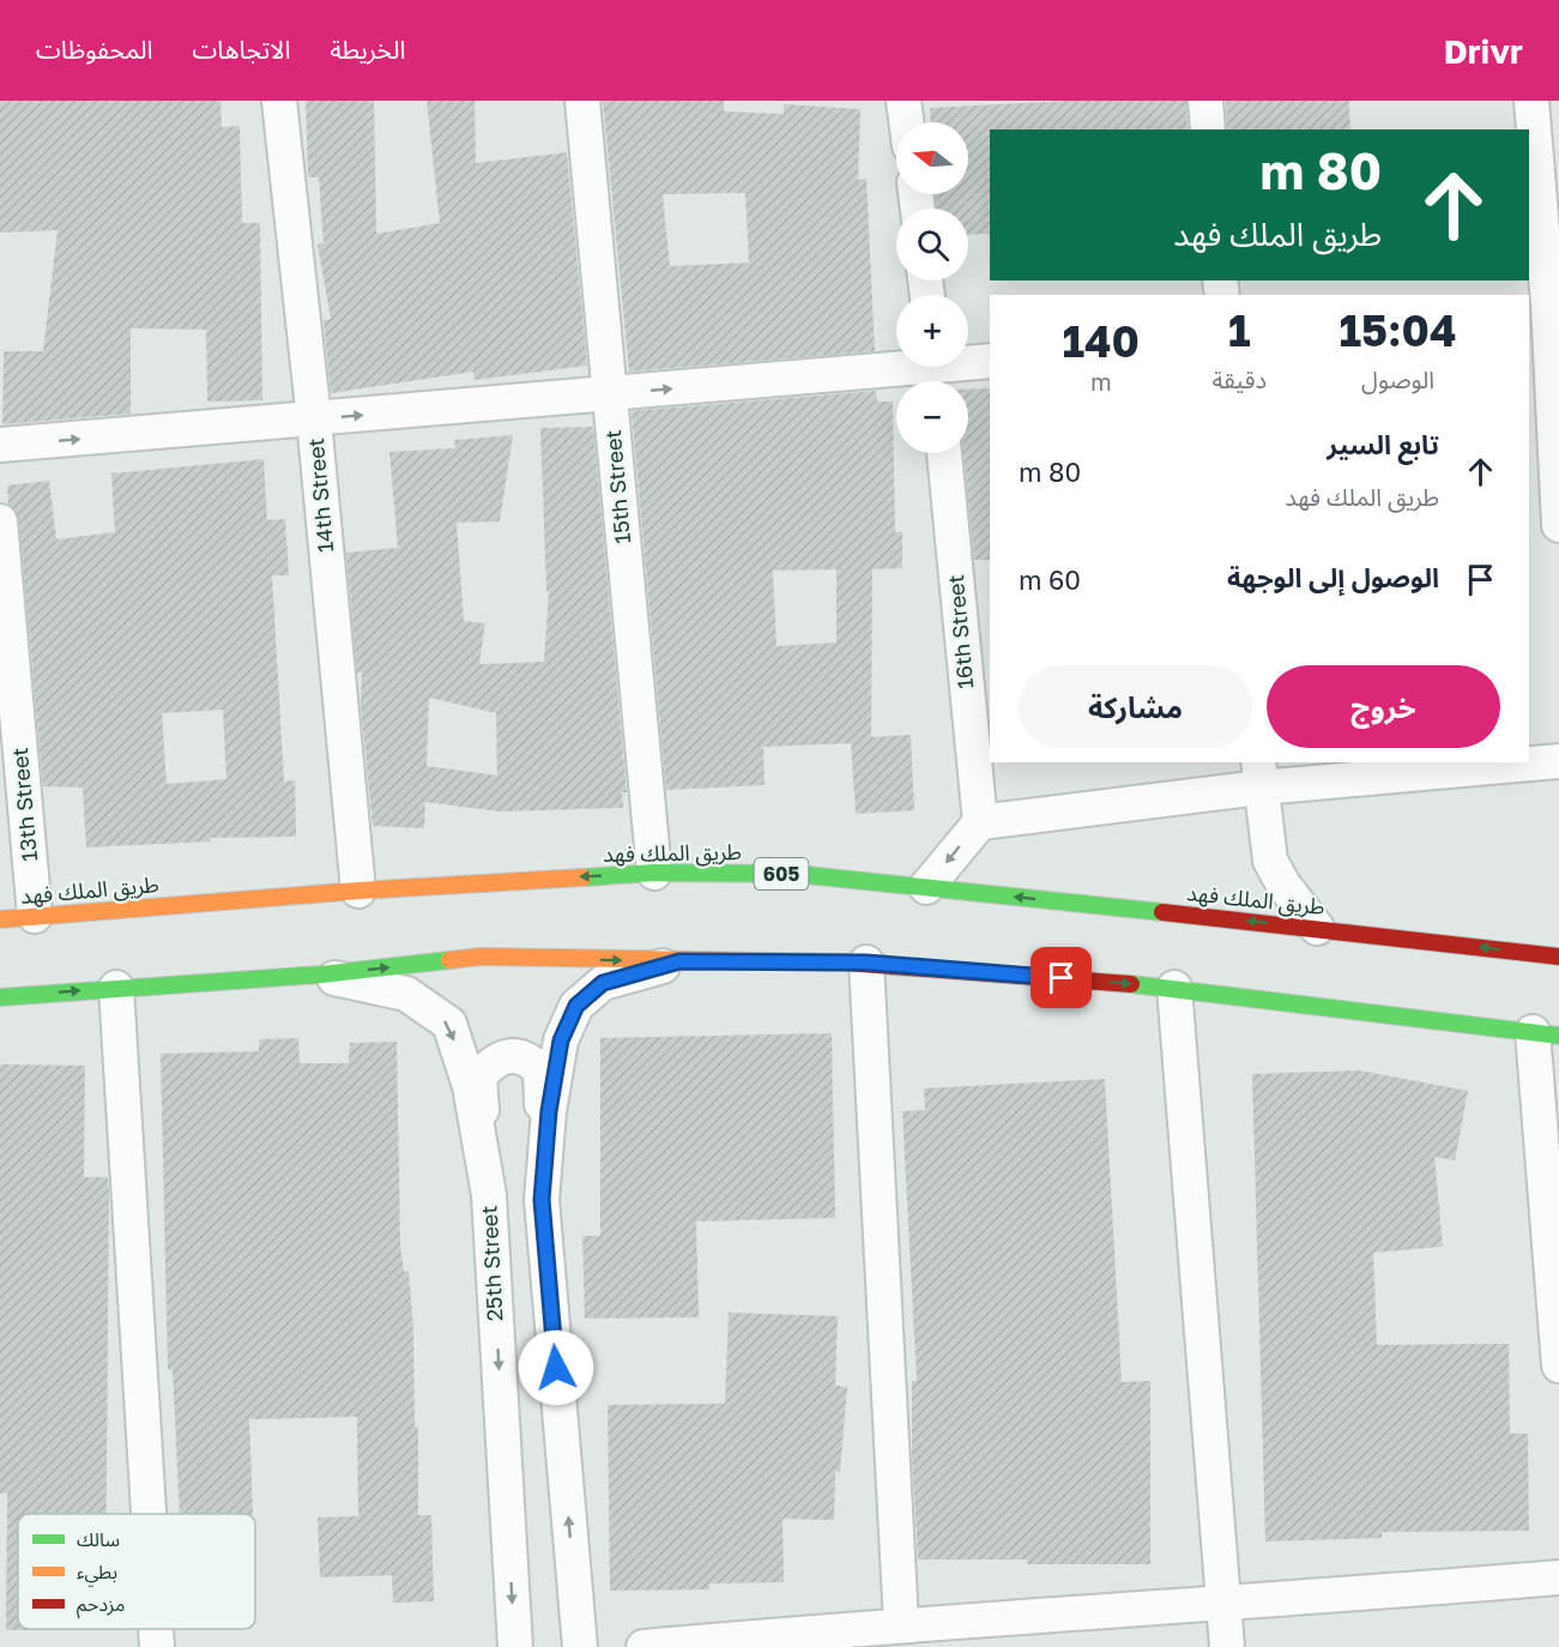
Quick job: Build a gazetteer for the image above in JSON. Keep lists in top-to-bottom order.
{
  "streets": {
    "highway": ["طريق الملك فهد", "605"],
    "street": [
      "15th Street",
      "14th Street",
      "16th Street",
      "13th Street",
      "25th Street"
    ]
  },
  "crossings": [
    ["15th Street", "طريق الملك فهد"],
    ["14th Street", "طريق الملك فهد"],
    ["13th Street", "طريق الملك فهد"]
  ],
  "legend": ["سالك", "بطيء", "مزدحم"],
  "north": "left",
  "page": {
    "header": "Drivr",
    "nav": ["الخريطة", "الاتجاهات", "المحفوظات"],
    "map_buttons": ["+", "−"],
    "turn": ["80 m", "طريق الملك فهد"],
    "eta": [
      "15:04",
      "الوصول",
      "1",
      "دقيقة",
      "140",
      "m"
    ],
    "list": [
      {
        "name": "تابع السير",
        "note": "طريق الملك فهد",
        "value": "80 m"
      },
      {
        "name": "الوصول إلى الوجهة",
        "value": "60 m"
      }
    ],
    "buttons": ["خروج", "مشاركة"]
  }
}
